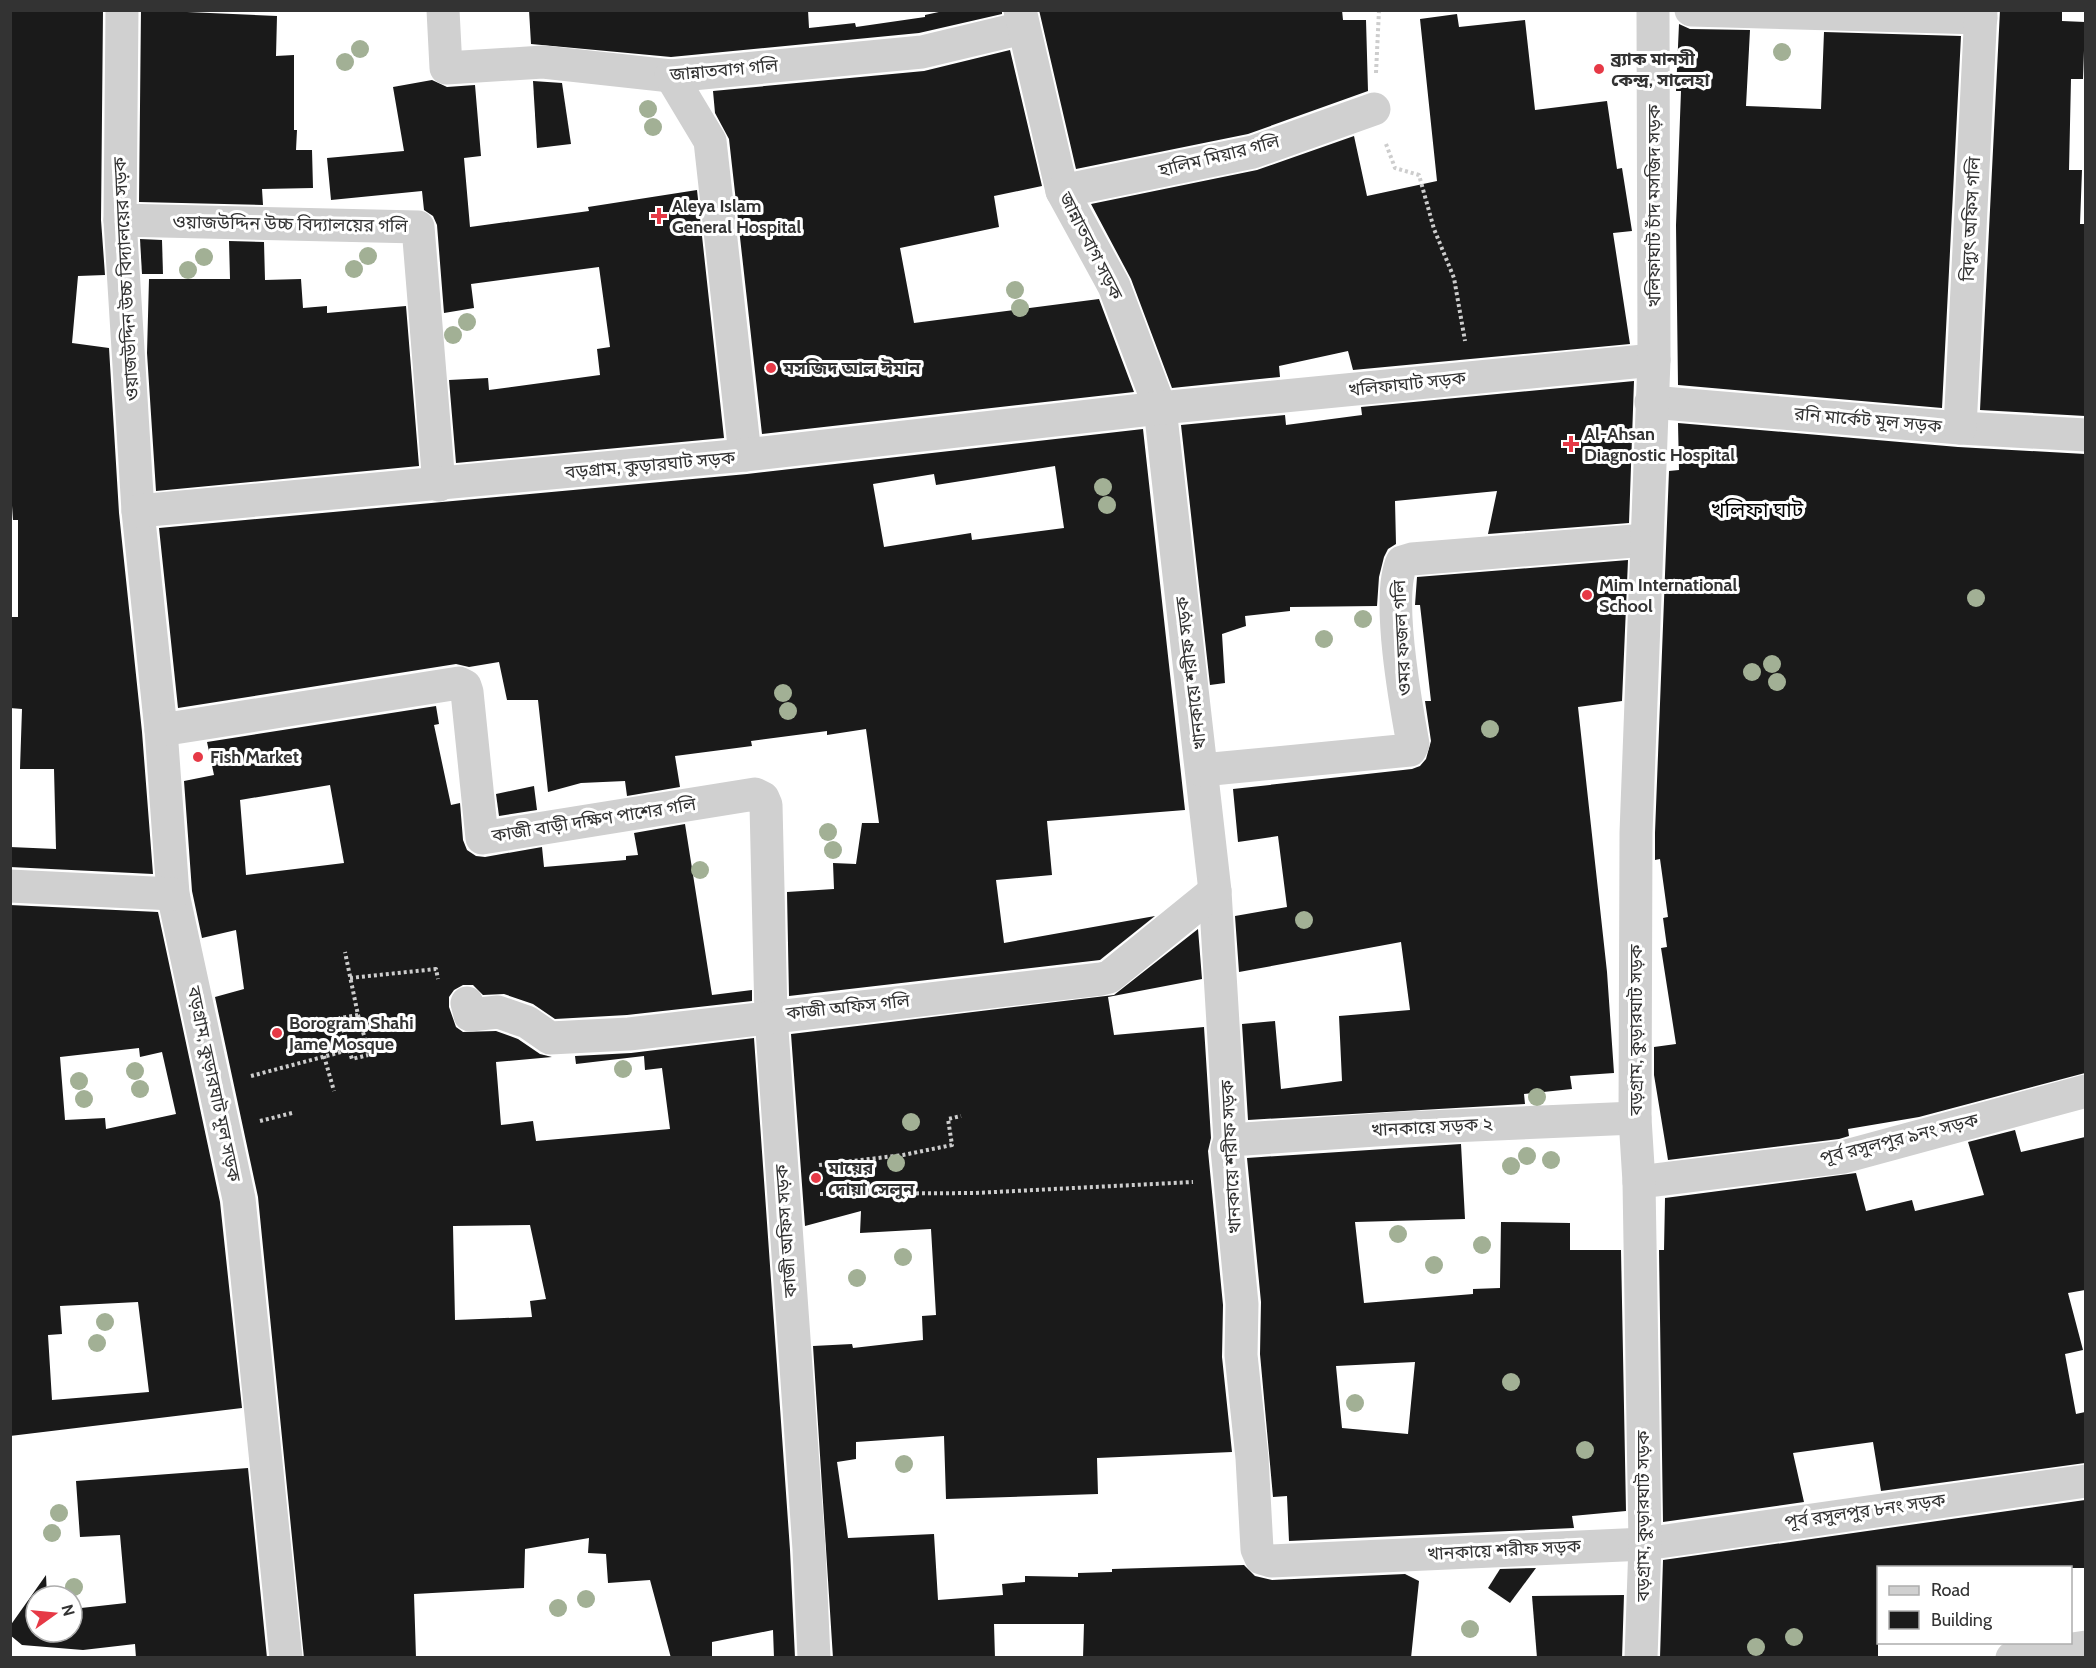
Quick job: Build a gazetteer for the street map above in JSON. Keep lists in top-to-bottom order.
{
  "streets": {
    "street": [
      "জান্নাতবাগ গলি",
      "হালিম মিয়ার গলি",
      "খলিফাঘাট চাঁদ মসজিদ সড়ক",
      "বিদ্যুৎ অফিস গলি",
      "ওয়াজউদ্দিন উচ্চ বিদ্যালয়ের গলি",
      "জান্নাতবাগ সড়ক",
      "ওয়াজউদ্দিন উচ্চ বিদ্যালয়ের সড়ক",
      "খলিফাঘাট সড়ক",
      "রনি মার্কেট মূল সড়ক",
      "বড়গ্রাম, কুড়ারঘাট সড়ক",
      "ওমর ফজল গলি",
      "খানকায়ে শরীফ সড়ক",
      "কাজী বাড়ী দক্ষিণ পাশের গলি",
      "কাজী অফিস গলি",
      "বড়গ্রাম, কুড়ারঘাট মূল সড়ক",
      "খানকায়ে সড়ক ২",
      "পূর্ব রসুলপুর ৯নং সড়ক",
      "কাজী অফিস সড়ক",
      "পূর্ব রসুলপুর ৮নং সড়ক"
    ]
  },
  "crossings": [
    ["জান্নাতবাগ গলি", "জান্নাতবাগ সড়ক"],
    ["হালিম মিয়ার গলি", "জান্নাতবাগ সড়ক"],
    ["খলিফাঘাট চাঁদ মসজিদ সড়ক", "খলিফাঘাট সড়ক"],
    ["খলিফাঘাট চাঁদ মসজিদ সড়ক", "রনি মার্কেট মূল সড়ক"],
    ["খলিফাঘাট চাঁদ মসজিদ সড়ক", "বড়গ্রাম, কুড়ারঘাট সড়ক"],
    ["বিদ্যুৎ অফিস গলি", "রনি মার্কেট মূল সড়ক"],
    ["ওয়াজউদ্দিন উচ্চ বিদ্যালয়ের গলি", "ওয়াজউদ্দিন উচ্চ বিদ্যালয়ের সড়ক"],
    ["ওয়াজউদ্দিন উচ্চ বিদ্যালয়ের গলি", "বড়গ্রাম, কুড়ারঘাট সড়ক"],
    ["জান্নাতবাগ সড়ক", "খলিফাঘাট সড়ক"],
    ["জান্নাতবাগ সড়ক", "বড়গ্রাম, কুড়ারঘাট সড়ক"],
    ["জান্নাতবাগ সড়ক", "খানকায়ে শরীফ সড়ক"],
    ["ওয়াজউদ্দিন উচ্চ বিদ্যালয়ের সড়ক", "বড়গ্রাম, কুড়ারঘাট সড়ক"],
    ["ওয়াজউদ্দিন উচ্চ বিদ্যালয়ের সড়ক", "বড়গ্রাম, কুড়ারঘাট মূল সড়ক"],
    ["খলিফাঘাট সড়ক", "বড়গ্রাম, কুড়ারঘাট সড়ক"],
    ["খলিফাঘাট সড়ক", "খানকায়ে শরীফ সড়ক"],
    ["রনি মার্কেট মূল সড়ক", "বড়গ্রাম, কুড়ারঘাট সড়ক"],
    ["বড়গ্রাম, কুড়ারঘাট সড়ক", "ওমর ফজল গলি"],
    ["বড়গ্রাম, কুড়ারঘাট সড়ক", "খানকায়ে শরীফ সড়ক"],
    ["বড়গ্রাম, কুড়ারঘাট সড়ক", "বড়গ্রাম, কুড়ারঘাট মূল সড়ক"],
    ["বড়গ্রাম, কুড়ারঘাট সড়ক", "খানকায়ে সড়ক ২"],
    ["বড়গ্রাম, কুড়ারঘাট সড়ক", "পূর্ব রসুলপুর ৯নং সড়ক"],
    ["বড়গ্রাম, কুড়ারঘাট সড়ক", "পূর্ব রসুলপুর ৮নং সড়ক"],
    ["ওমর ফজল গলি", "খানকায়ে শরীফ সড়ক"],
    ["খানকায়ে শরীফ সড়ক", "কাজী অফিস গলি"],
    ["খানকায়ে শরীফ সড়ক", "খানকায়ে সড়ক ২"],
    ["খানকায়ে শরীফ সড়ক", "পূর্ব রসুলপুর ৮নং সড়ক"],
    ["কাজী বাড়ী দক্ষিণ পাশের গলি", "বড়গ্রাম, কুড়ারঘাট মূল সড়ক"],
    ["কাজী বাড়ী দক্ষিণ পাশের গলি", "কাজী অফিস সড়ক"],
    ["কাজী অফিস গলি", "কাজী অফিস সড়ক"]
  ],
  "districts": ["খলিফা ঘাট"],
  "places": {
    "other": [
      "ব্র্যাক মানসী কেন্দ্র, সালেহা",
      "মসজিদ আল ঈমান",
      "Mim International School",
      "Fish Market",
      "Borogram Shahi Jame Mosque",
      "মায়ের দোয়া সেলুন"
    ],
    "health": ["Aleya Islam General Hospital", "Al-Ahsan Diagnostic Hospital"]
  },
  "legend": ["Road", "Building"],
  "north": "right"
}
